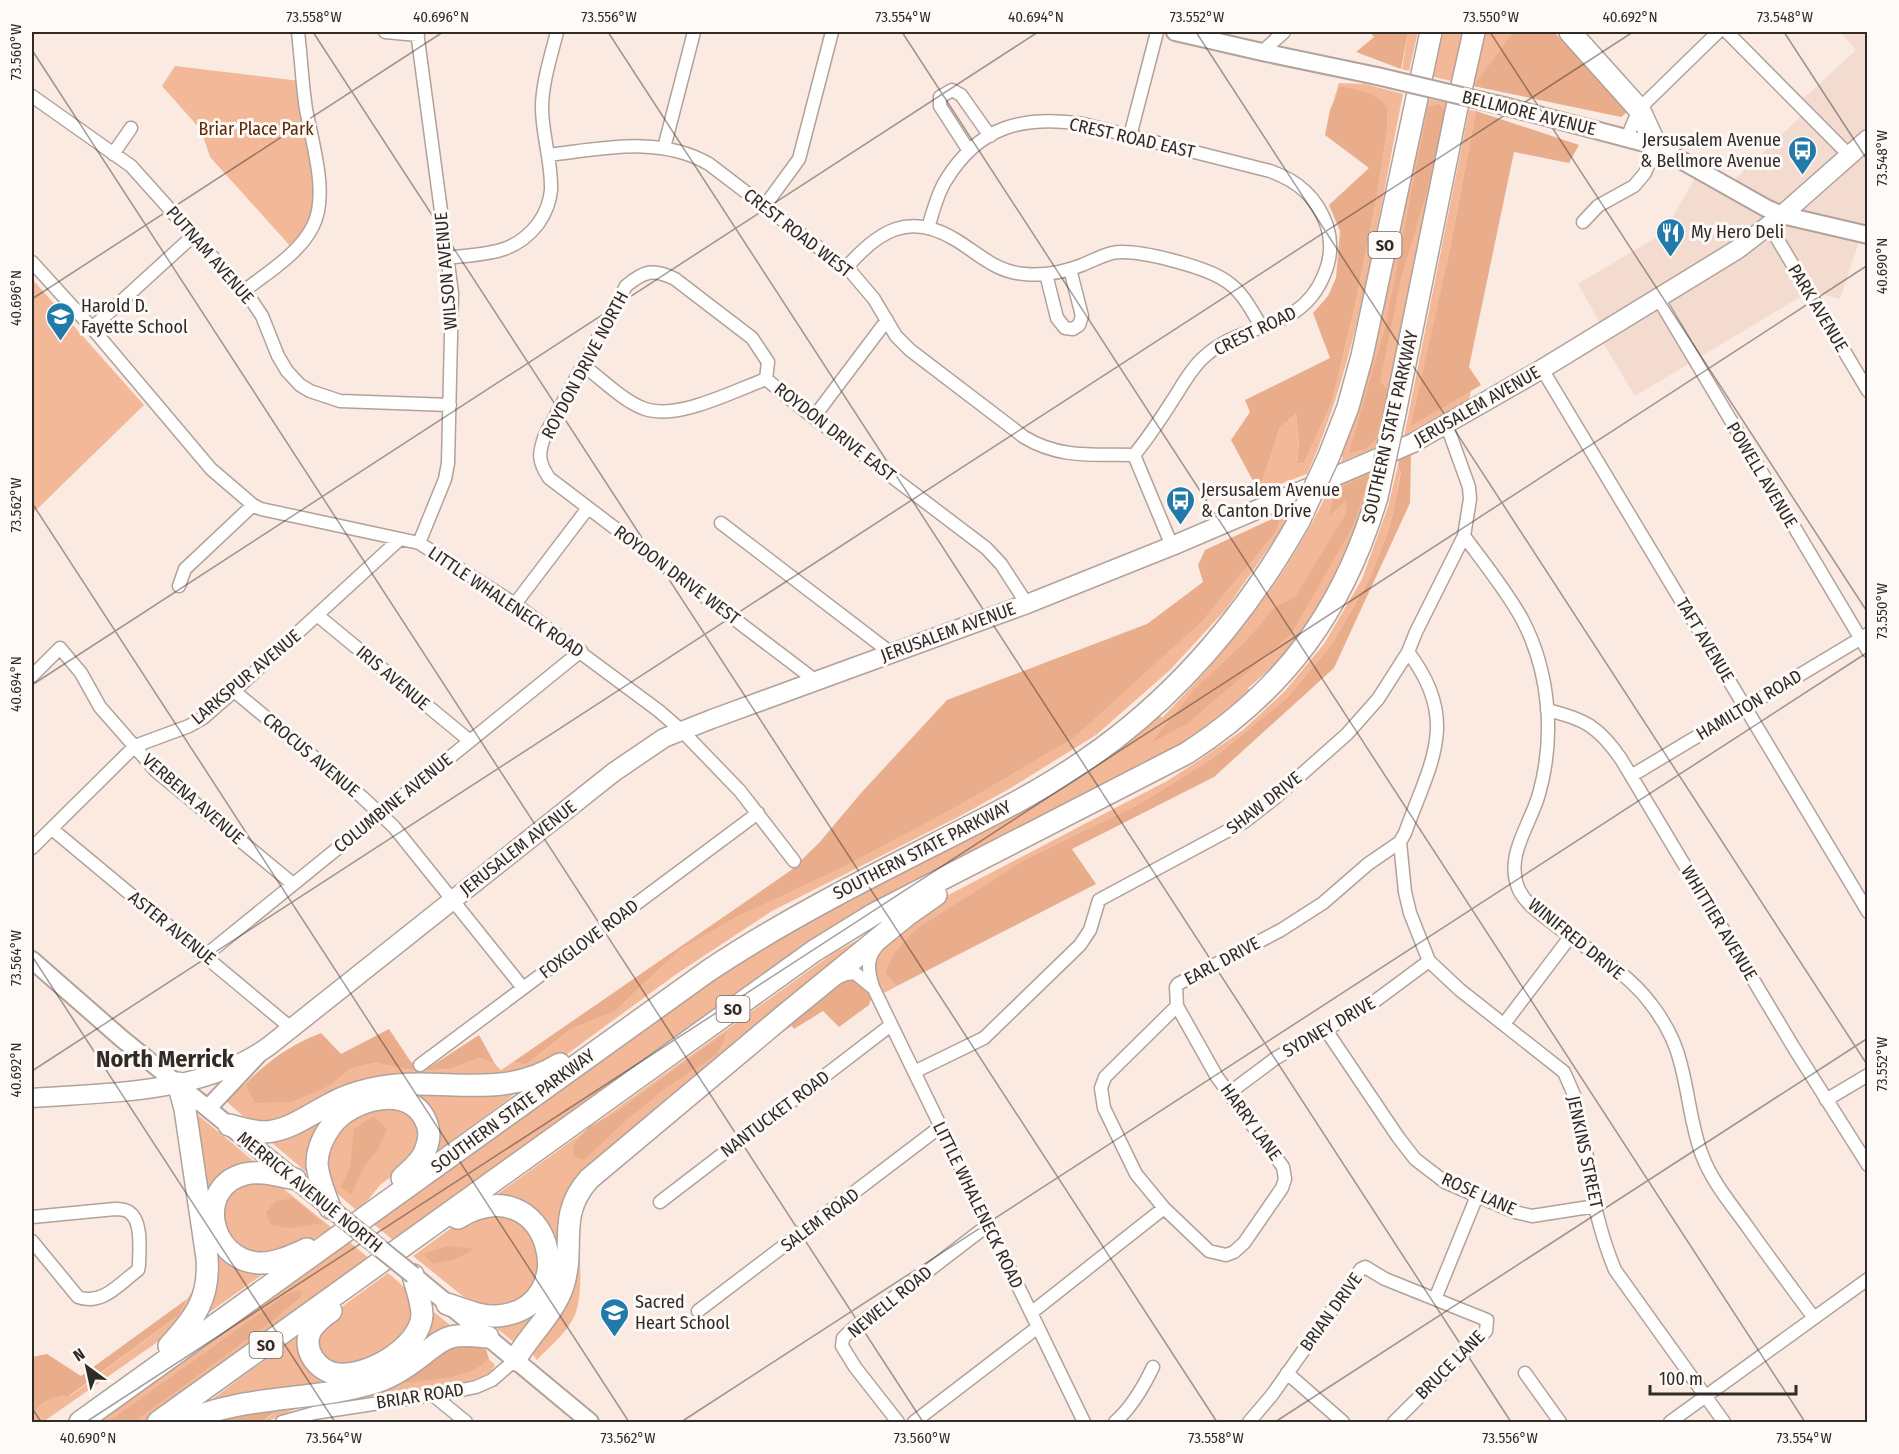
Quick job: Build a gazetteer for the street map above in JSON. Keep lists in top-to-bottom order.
{
  "streets": {
    "highway": ["SO", "SOUTHERN STATE PARKWAY"],
    "main road": ["BELLMORE AVENUE", "JERUSALEM AVENUE", "MERRICK AVENUE NORTH"],
    "street": [
      "CREST ROAD EAST",
      "CREST ROAD WEST",
      "PUTNAM AVENUE",
      "WILSON AVENUE",
      "PARK AVENUE",
      "CREST ROAD",
      "ROYDON DRIVE NORTH",
      "ROYDON DRIVE EAST",
      "POWELL AVENUE",
      "ROYDON DRIVE WEST",
      "LITTLE WHALENECK ROAD",
      "TAFT AVENUE",
      "LARKSPUR AVENUE",
      "IRIS AVENUE",
      "HAMILTON ROAD",
      "CROCUS AVENUE",
      "VERBENA AVENUE",
      "COLUMBINE AVENUE",
      "SHAW DRIVE",
      "WHITTIER AVENUE",
      "ASTER AVENUE",
      "FOXGLOVE ROAD",
      "WINIFRED DRIVE",
      "EARL DRIVE",
      "SYDNEY DRIVE",
      "NANTUCKET ROAD",
      "HARRY LANE",
      "JENKINS STREET",
      "ROSE LANE",
      "SALEM ROAD",
      "NEWELL ROAD",
      "BRIAN DRIVE",
      "BRUCE LANE",
      "BRIAR ROAD"
    ]
  },
  "crossings": [
    ["BELLMORE AVENUE", "PARK AVENUE"],
    ["BELLMORE AVENUE", "JERUSALEM AVENUE"],
    ["CREST ROAD EAST", "CREST ROAD"],
    ["CREST ROAD WEST", "CREST ROAD"],
    ["PUTNAM AVENUE", "WILSON AVENUE"],
    ["WILSON AVENUE", "LITTLE WHALENECK ROAD"],
    ["PARK AVENUE", "JERUSALEM AVENUE"],
    ["ROYDON DRIVE NORTH", "ROYDON DRIVE EAST"],
    ["ROYDON DRIVE NORTH", "ROYDON DRIVE WEST"],
    ["JERUSALEM AVENUE", "ROYDON DRIVE EAST"],
    ["JERUSALEM AVENUE", "POWELL AVENUE"],
    ["JERUSALEM AVENUE", "ROYDON DRIVE WEST"],
    ["JERUSALEM AVENUE", "LITTLE WHALENECK ROAD"],
    ["JERUSALEM AVENUE", "TAFT AVENUE"],
    ["JERUSALEM AVENUE", "CROCUS AVENUE"],
    ["JERUSALEM AVENUE", "SHAW DRIVE"],
    ["JERUSALEM AVENUE", "ASTER AVENUE"],
    ["JERUSALEM AVENUE", "MERRICK AVENUE NORTH"],
    ["POWELL AVENUE", "HAMILTON ROAD"],
    ["LITTLE WHALENECK ROAD", "LARKSPUR AVENUE"],
    ["LITTLE WHALENECK ROAD", "COLUMBINE AVENUE"],
    ["LITTLE WHALENECK ROAD", "SHAW DRIVE"],
    ["LITTLE WHALENECK ROAD", "FOXGLOVE ROAD"],
    ["LITTLE WHALENECK ROAD", "NANTUCKET ROAD"],
    ["LITTLE WHALENECK ROAD", "SALEM ROAD"],
    ["LITTLE WHALENECK ROAD", "NEWELL ROAD"],
    ["TAFT AVENUE", "HAMILTON ROAD"],
    ["LARKSPUR AVENUE", "IRIS AVENUE"],
    ["LARKSPUR AVENUE", "CROCUS AVENUE"],
    ["LARKSPUR AVENUE", "VERBENA AVENUE"],
    ["LARKSPUR AVENUE", "ASTER AVENUE"],
    ["IRIS AVENUE", "COLUMBINE AVENUE"],
    ["HAMILTON ROAD", "WHITTIER AVENUE"],
    ["CROCUS AVENUE", "COLUMBINE AVENUE"],
    ["CROCUS AVENUE", "FOXGLOVE ROAD"],
    ["VERBENA AVENUE", "COLUMBINE AVENUE"],
    ["COLUMBINE AVENUE", "ASTER AVENUE"],
    ["SHAW DRIVE", "WINIFRED DRIVE"],
    ["WHITTIER AVENUE", "WINIFRED DRIVE"],
    ["EARL DRIVE", "HARRY LANE"],
    ["EARL DRIVE", "JENKINS STREET"],
    ["SYDNEY DRIVE", "HARRY LANE"],
    ["SYDNEY DRIVE", "JENKINS STREET"],
    ["SYDNEY DRIVE", "ROSE LANE"],
    ["JENKINS STREET", "ROSE LANE"],
    ["MERRICK AVENUE NORTH", "BRIAR ROAD"],
    ["BRIAN DRIVE", "BRUCE LANE"]
  ],
  "districts": ["North Merrick"],
  "parks": ["Briar Place Park"],
  "places": {
    "bus stop": ["Jersusalem Avenue & Bellmore Avenue", "Jersusalem Avenue & Canton Drive"],
    "restaurant": ["My Hero Deli"],
    "school or university": ["Harold D. Fayette School", "Sacred Heart School"]
  },
  "scale_bar": "100 m",
  "north": "top left",
  "coordinates": [
    "73.558°W",
    "40.696°N",
    "73.556°W",
    "73.554°W",
    "40.694°N",
    "73.552°W",
    "73.550°W",
    "40.692°N",
    "73.548°W",
    "73.560°W",
    "40.690°N",
    "73.562°W",
    "73.564°W"
  ]
}
